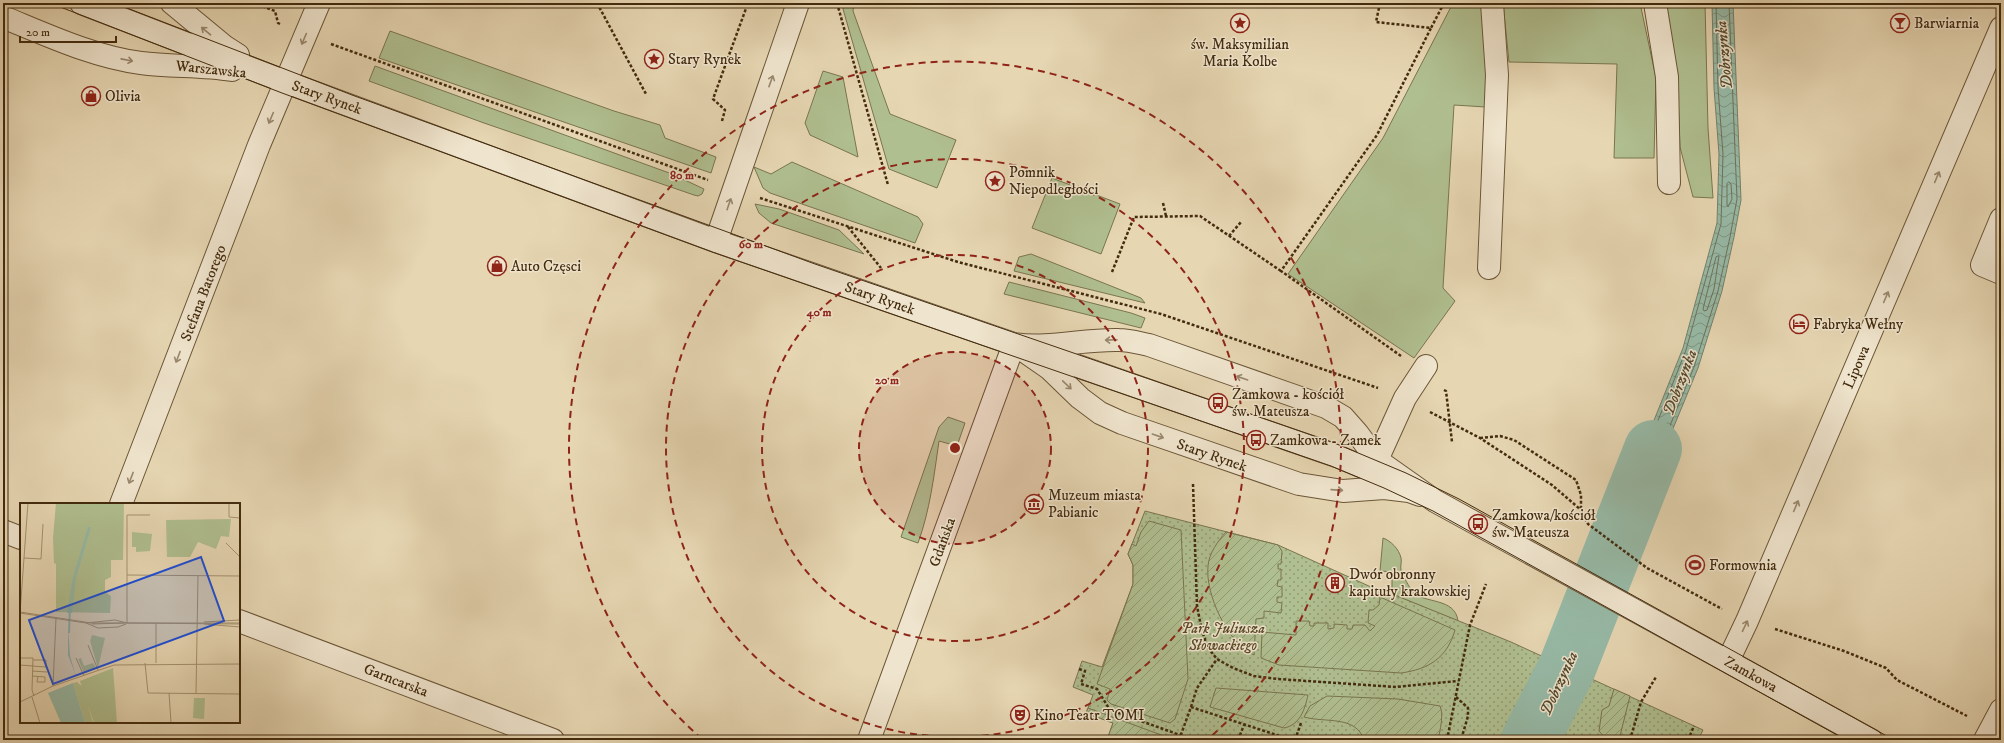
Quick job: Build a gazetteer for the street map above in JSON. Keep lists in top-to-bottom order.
{
  "streets": {
    "street": [
      "Warszawska",
      "Stary Rynek",
      "Stefana Batorego",
      "Lipowa",
      "Gdańska",
      "Zamkowa",
      "Garncarska"
    ]
  },
  "crossings": [
    ["Warszawska", "Stary Rynek"],
    ["Warszawska", "Stefana Batorego"],
    ["Stary Rynek", "Stefana Batorego"],
    ["Stary Rynek", "Gdańska"],
    ["Stary Rynek", "Zamkowa"],
    ["Lipowa", "Zamkowa"]
  ],
  "one_way": ["Stefana Batorego", "Lipowa"],
  "water": ["Dobrzynka"],
  "parks": ["Park Juliusza Słowackiego"],
  "places": {
    "place": ["św. Maksymilian Maria Kolbe", "Stary Rynek", "Pomnik Niepodległości"],
    "bar": ["Barwiarnia"],
    "shop": ["Olivia", "Auto Częsci"],
    "hotel": ["Fabryka Wełny"],
    "bus stop": ["Zamkowa - kościół św. Mateusza", "Zamkowa - Zamek", "Zamkowa/kościół św. Mateusza"],
    "museum": ["Muzeum miasta Pabianic"],
    "sports": ["Formownia"],
    "building": ["Dwór obronny kapituły krakowskiej"],
    "theatre": ["Kino Teatr TOMI"]
  },
  "scale_bar": "20 m",
  "rings": [
    "80 m",
    "60 m",
    "40 m",
    "20 m"
  ]
}
